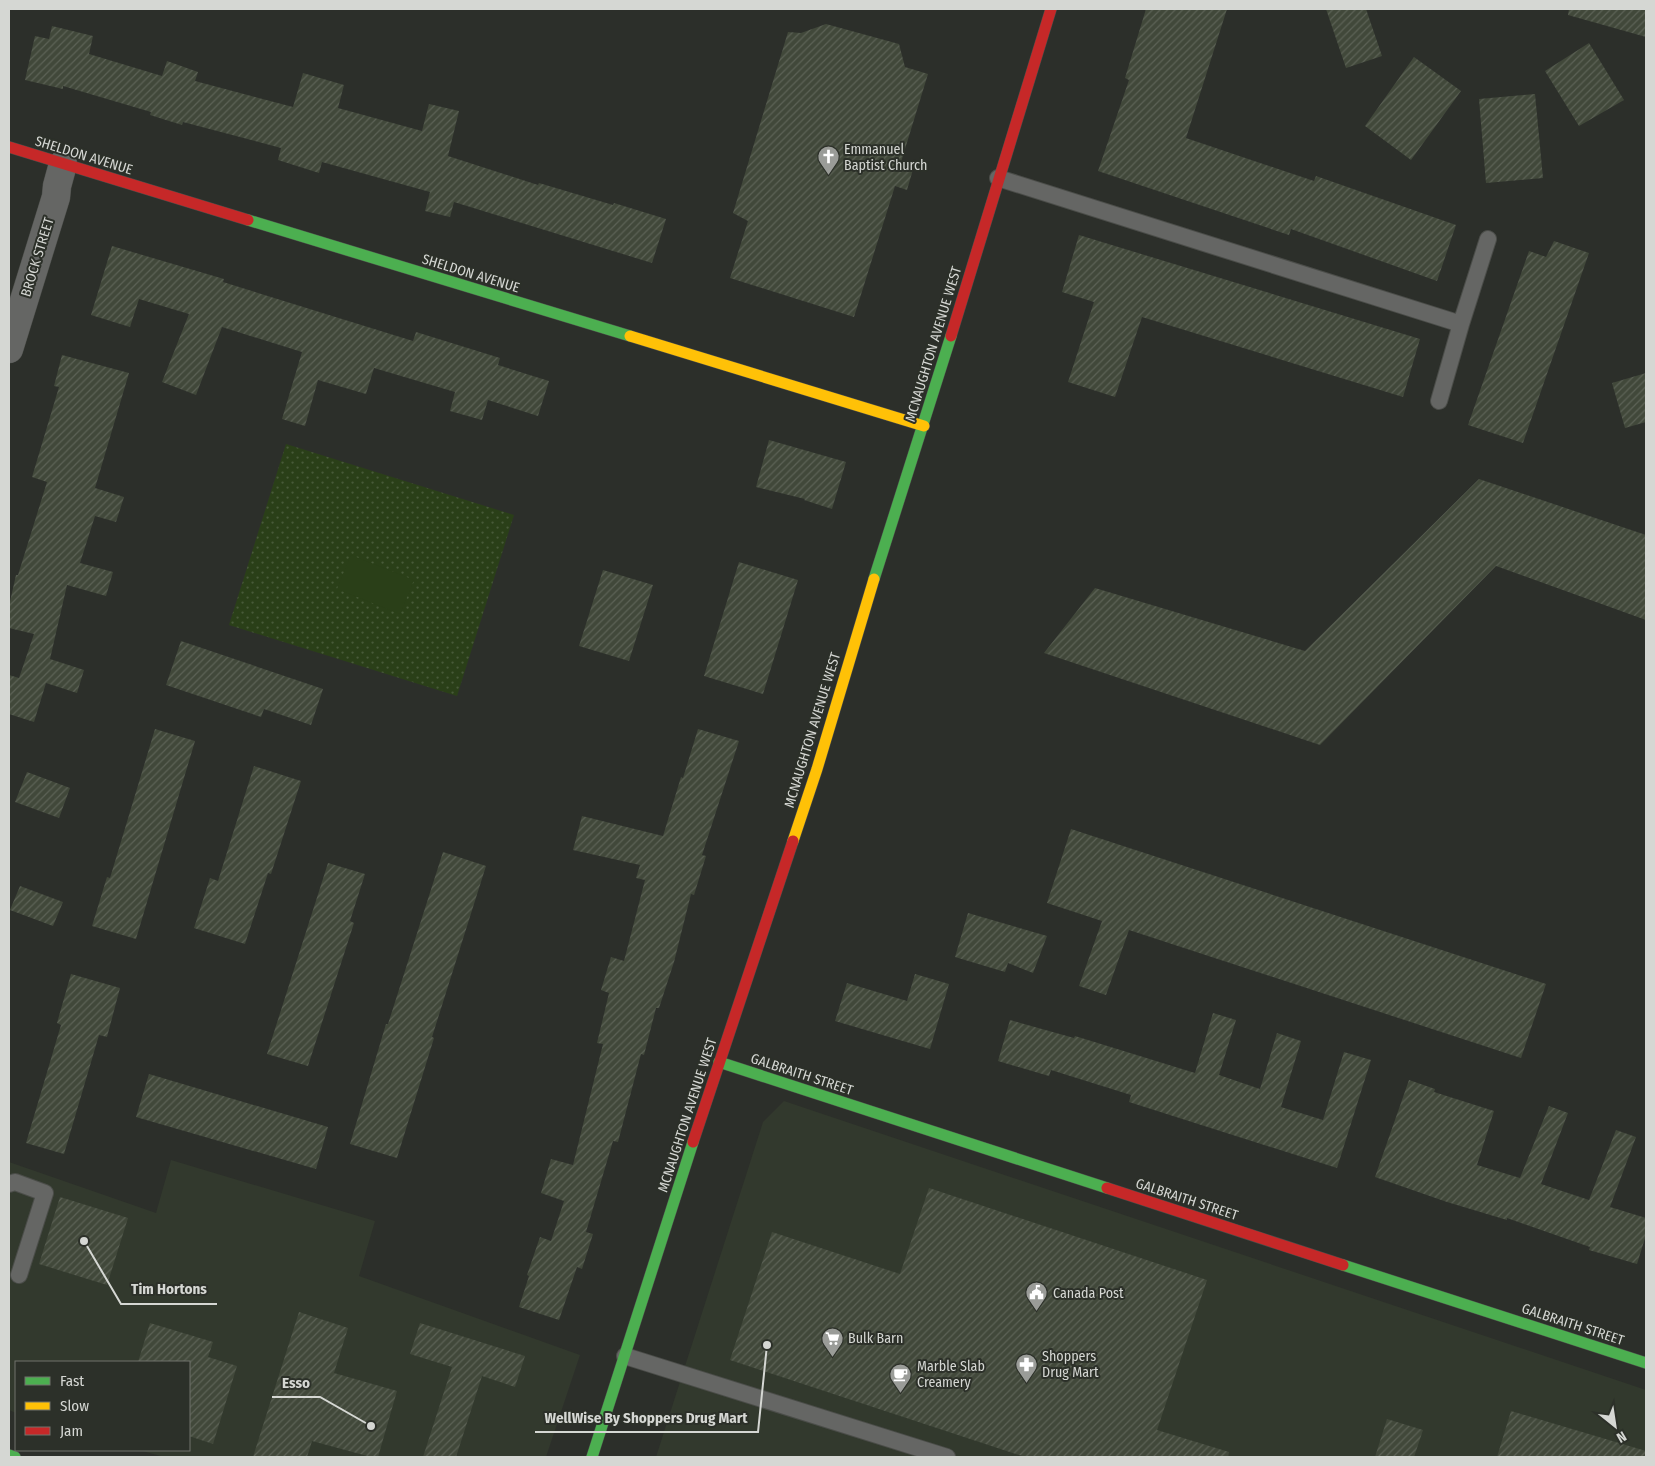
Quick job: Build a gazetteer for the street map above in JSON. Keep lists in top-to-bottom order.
{
  "streets": {
    "street": [
      "SHELDON AVENUE",
      "BROCK STREET",
      "MCNAUGHTON AVENUE WEST",
      "GALBRAITH STREET"
    ]
  },
  "crossings": [
    ["SHELDON AVENUE", "BROCK STREET"],
    ["SHELDON AVENUE", "MCNAUGHTON AVENUE WEST"],
    ["MCNAUGHTON AVENUE WEST", "GALBRAITH STREET"]
  ],
  "places": {
    "church": ["Emmanuel Baptist Church"],
    "other": ["Tim Hortons", "WellWise By Shoppers Drug Mart", "Esso"],
    "public building": ["Canada Post"],
    "supermarket": ["Bulk Barn"],
    "pharmacy": ["Shoppers Drug Mart"],
    "cafe": ["Marble Slab Creamery"]
  },
  "legend": ["Fast", "Slow", "Jam"],
  "north": "bottom right"
}
